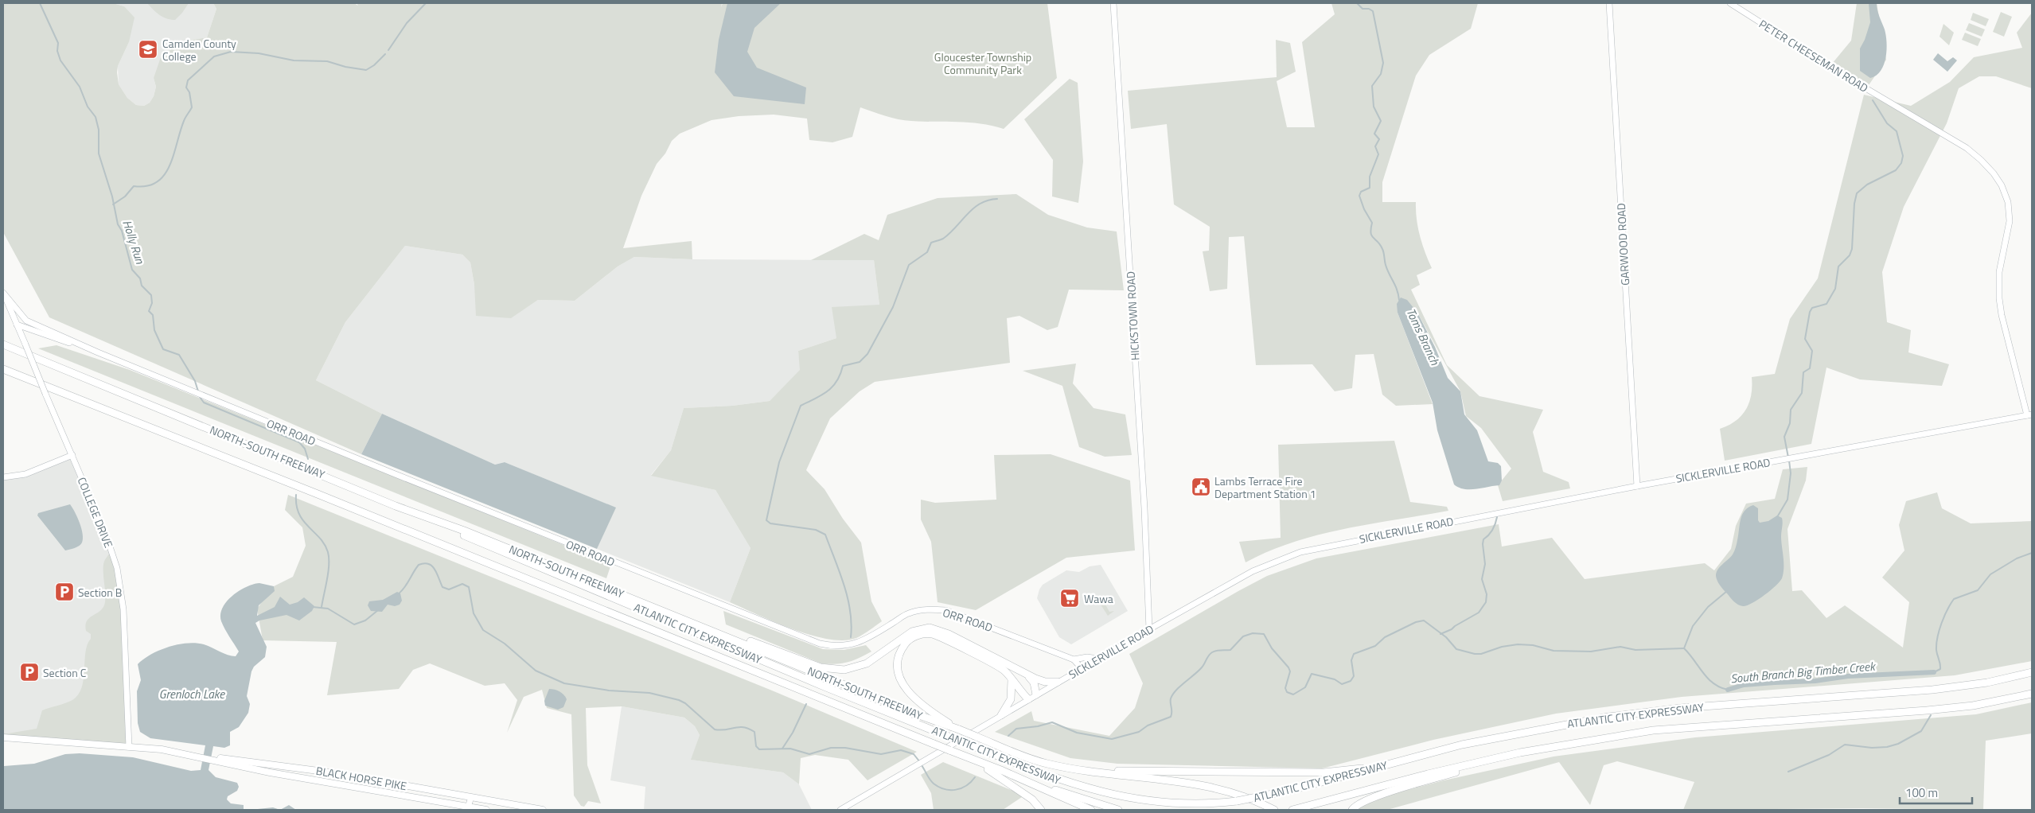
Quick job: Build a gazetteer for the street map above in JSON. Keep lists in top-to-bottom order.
{
  "streets": {
    "highway": ["NORTH-SOUTH FREEWAY", "ATLANTIC CITY EXPRESSWAY"],
    "main road": ["BLACK HORSE PIKE"],
    "street": [
      "PETER CHEESEMAN ROAD",
      "GARWOOD ROAD",
      "HICKSTOWN ROAD",
      "ORR ROAD",
      "SICKLERVILLE ROAD",
      "COLLEGE DRIVE"
    ]
  },
  "crossings": [
    ["PETER CHEESEMAN ROAD", "SICKLERVILLE ROAD"],
    ["GARWOOD ROAD", "SICKLERVILLE ROAD"],
    ["HICKSTOWN ROAD", "SICKLERVILLE ROAD"],
    ["ORR ROAD", "SICKLERVILLE ROAD"],
    ["ORR ROAD", "COLLEGE DRIVE"],
    ["NORTH-SOUTH FREEWAY", "ATLANTIC CITY EXPRESSWAY"],
    ["COLLEGE DRIVE", "BLACK HORSE PIKE"]
  ],
  "water": [
    "Holly Run",
    "Toms Branch",
    "South Branch Big Timber Creek",
    "Grenloch Lake"
  ],
  "parks": ["Gloucester Township Community Park"],
  "places": {
    "school or university": ["Camden County College"],
    "public building": ["Lambs Terrace Fire Department Station 1"],
    "parking": ["Section B", "Section C"],
    "supermarket": ["Wawa"]
  },
  "scale_bar": "100 m"
}
